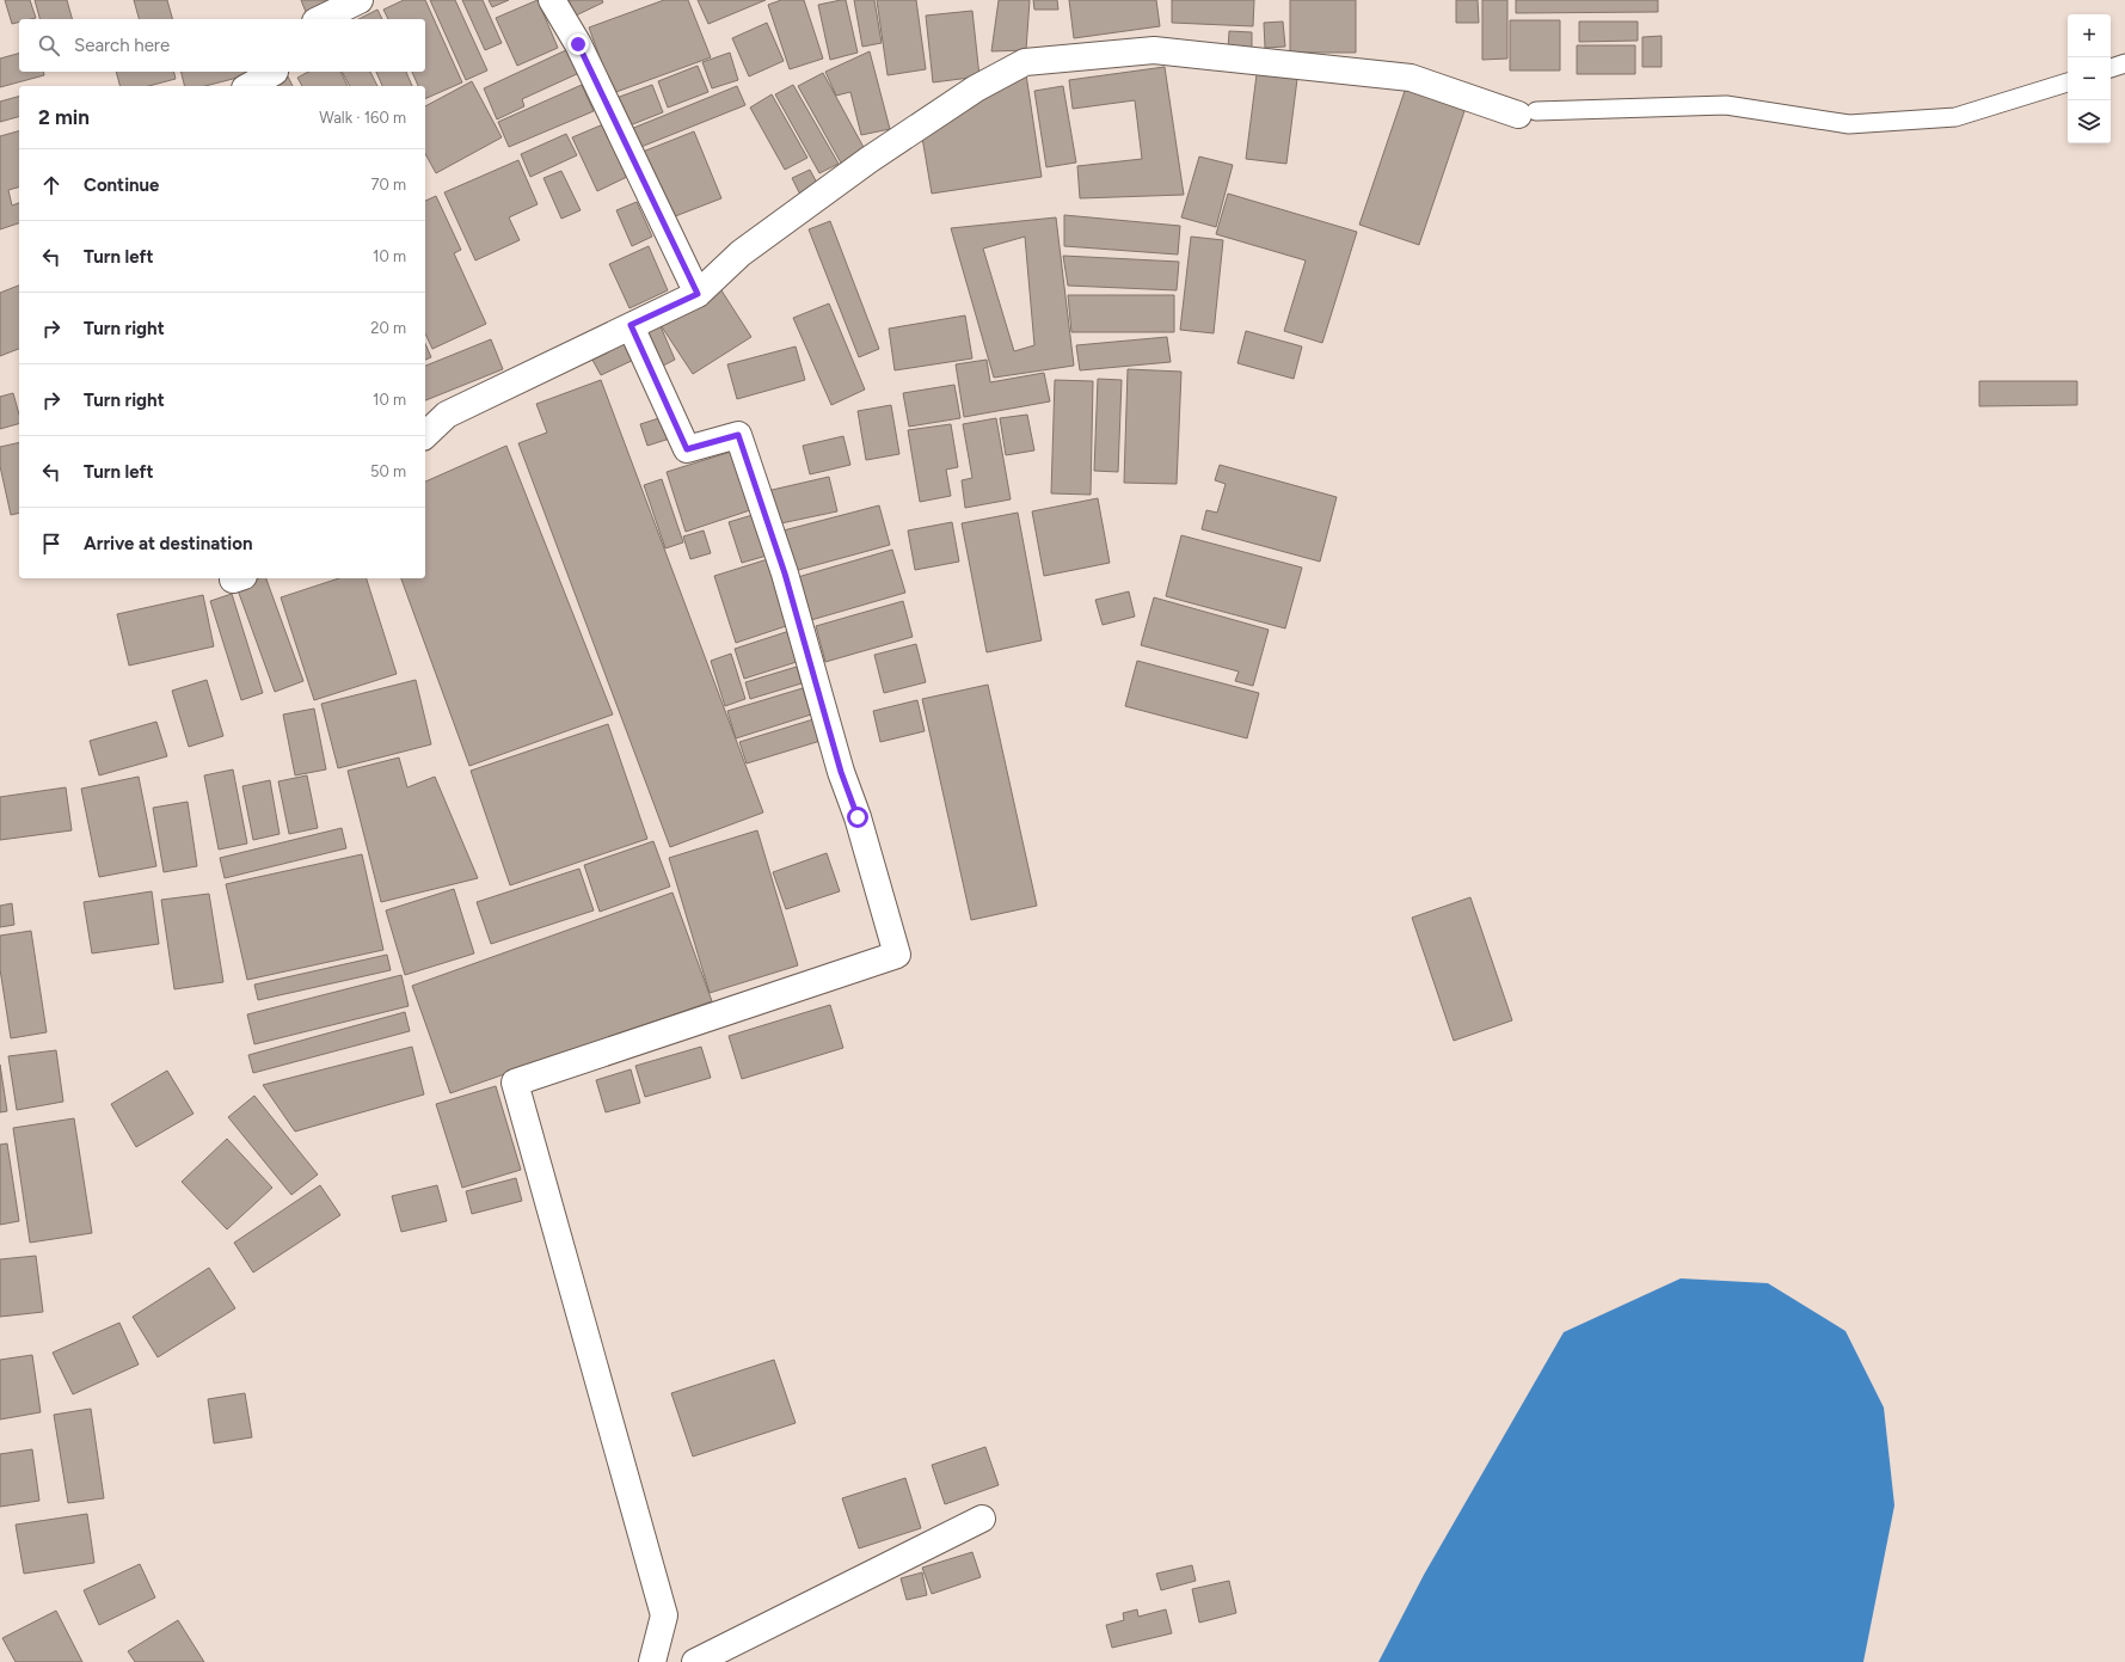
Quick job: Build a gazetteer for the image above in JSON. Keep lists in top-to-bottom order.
{
  "page": {
    "map_buttons": ["+", "−"],
    "search": "Search here",
    "heading": ["2 min", "Walk · 160 m"],
    "list": [
      ["Continue", "70 m"],
      ["Turn left", "10 m"],
      ["Turn right", "20 m"],
      ["Turn right", "10 m"],
      ["Turn left", "50 m"],
      "Arrive at destination"
    ]
  }
}
